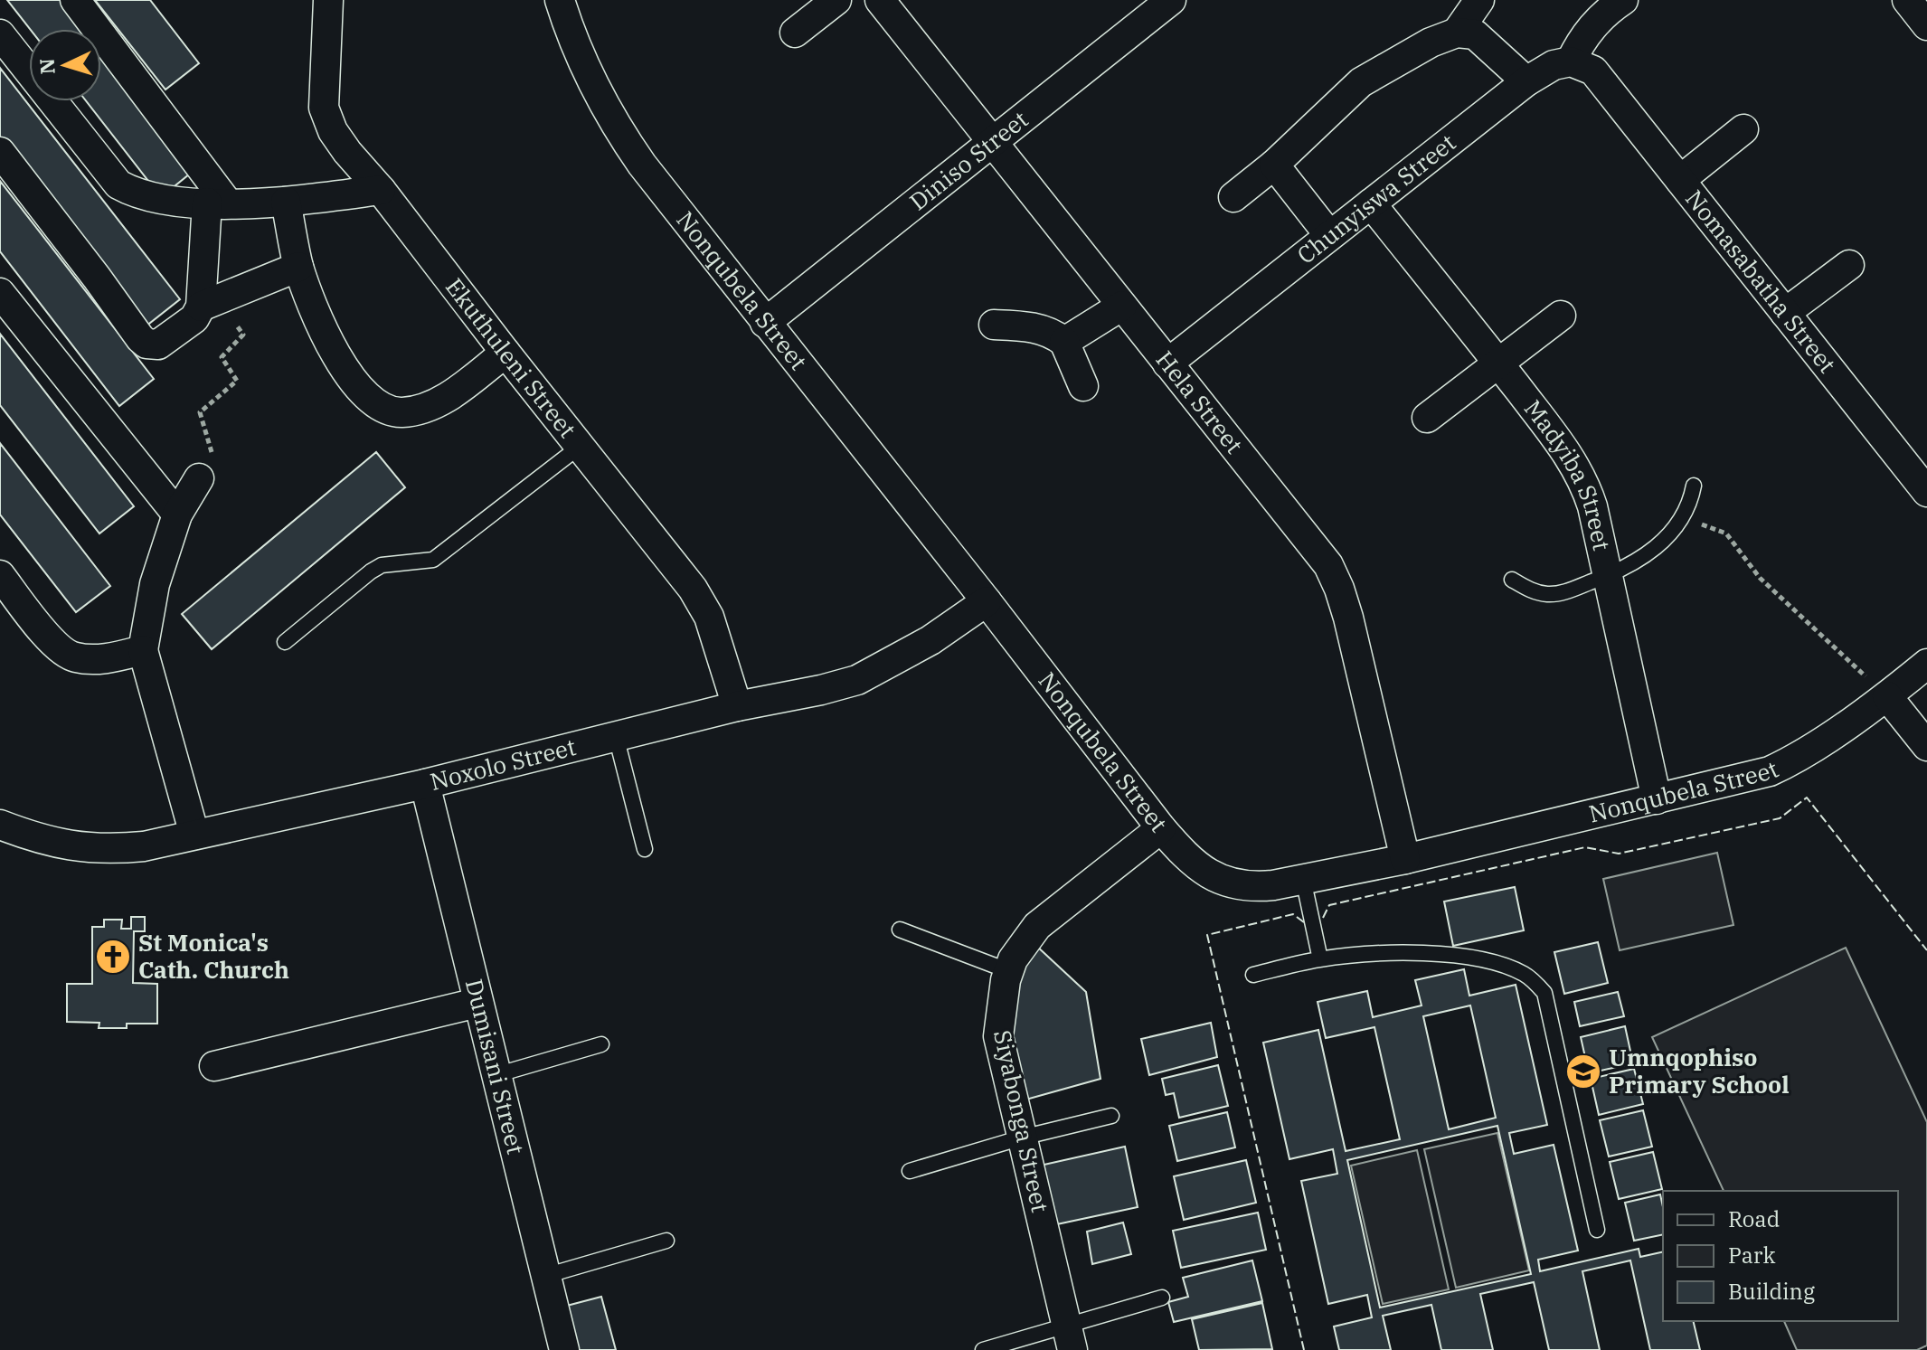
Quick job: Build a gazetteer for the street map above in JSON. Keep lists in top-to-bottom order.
{
  "streets": {
    "street": [
      "Diniso Street",
      "Chunyiswa Street",
      "Nomasabatha Street",
      "Nonqubela Street",
      "Ekuthuleni Street",
      "Hela Street",
      "Madyiba Street",
      "Noxolo Street",
      "Dumisani Street",
      "Siyabonga Street"
    ]
  },
  "crossings": [
    ["Diniso Street", "Nonqubela Street"],
    ["Diniso Street", "Hela Street"],
    ["Chunyiswa Street", "Nomasabatha Street"],
    ["Chunyiswa Street", "Hela Street"],
    ["Chunyiswa Street", "Madyiba Street"],
    ["Nonqubela Street", "Hela Street"],
    ["Nonqubela Street", "Madyiba Street"],
    ["Nonqubela Street", "Noxolo Street"],
    ["Nonqubela Street", "Siyabonga Street"],
    ["Ekuthuleni Street", "Noxolo Street"],
    ["Noxolo Street", "Dumisani Street"]
  ],
  "places": {
    "church": ["St Monica's Cath. Church"],
    "school or university": ["Umnqophiso Primary School"]
  },
  "legend": ["Road", "Park", "Building"],
  "north": "left"
}
